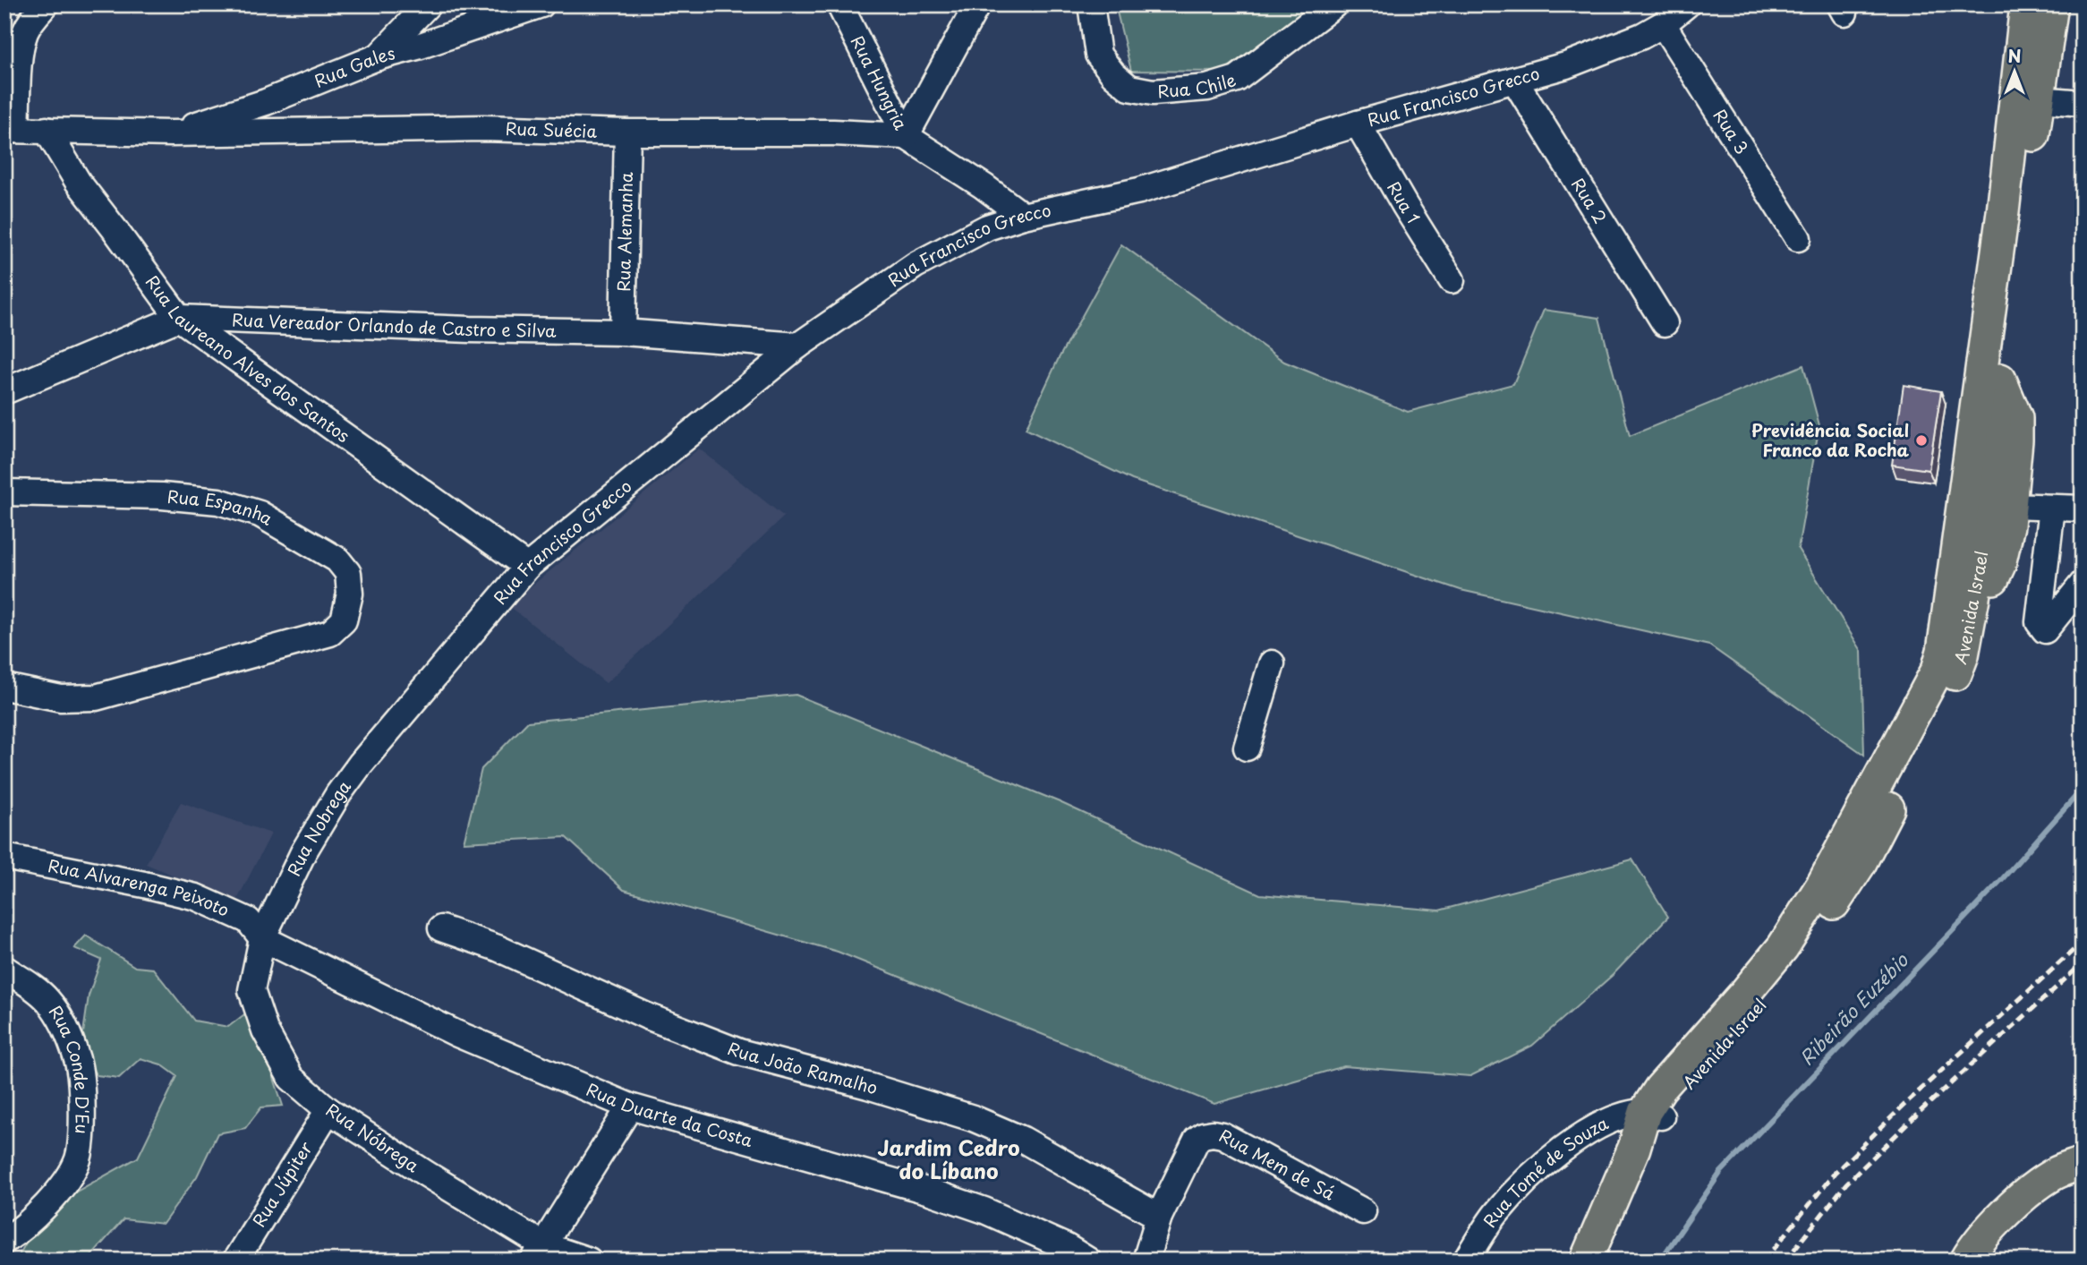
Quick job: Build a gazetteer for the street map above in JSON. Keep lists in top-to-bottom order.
{
  "streets": {
    "main road": ["Avenida Israel"],
    "street": [
      "Rua Gales",
      "Rua Hungria",
      "Rua Chile",
      "Rua Francisco Grecco",
      "Rua Suécia",
      "Rua 3",
      "Rua 2",
      "Rua 1",
      "Rua Alemanha",
      "Rua Vereador Orlando de Castro e Silva",
      "Rua Laureano Alves dos Santos",
      "Rua Espanha",
      "Rua Nobrega",
      "Rua Alvarenga Peixoto",
      "Rua João Ramalho",
      "Rua Conde D'Eu",
      "Rua Duarte da Costa",
      "Rua Nóbrega",
      "Rua Mem de Sá",
      "Rua Tomé de Souza",
      "Rua Júpiter"
    ]
  },
  "crossings": [
    ["Rua Gales", "Rua Suécia"],
    ["Rua Hungria", "Rua Francisco Grecco"],
    ["Rua Hungria", "Rua Suécia"],
    ["Rua Francisco Grecco", "Rua 3"],
    ["Rua Francisco Grecco", "Rua 2"],
    ["Rua Francisco Grecco", "Rua 1"],
    ["Rua Francisco Grecco", "Rua Vereador Orlando de Castro e Silva"],
    ["Rua Francisco Grecco", "Rua Laureano Alves dos Santos"],
    ["Rua Francisco Grecco", "Rua Nobrega"],
    ["Rua Suécia", "Rua Alemanha"],
    ["Rua Suécia", "Rua Laureano Alves dos Santos"],
    ["Rua Alemanha", "Rua Vereador Orlando de Castro e Silva"],
    ["Rua Vereador Orlando de Castro e Silva", "Rua Laureano Alves dos Santos"],
    ["Avenida Israel", "Rua Tomé de Souza"],
    ["Rua Nobrega", "Rua Alvarenga Peixoto"],
    ["Rua Nobrega", "Rua Duarte da Costa"],
    ["Rua Nobrega", "Rua Nóbrega"],
    ["Rua Alvarenga Peixoto", "Rua Duarte da Costa"],
    ["Rua Alvarenga Peixoto", "Rua Nóbrega"],
    ["Rua João Ramalho", "Rua Mem de Sá"],
    ["Rua Duarte da Costa", "Rua Nóbrega"],
    ["Rua Nóbrega", "Rua Júpiter"]
  ],
  "districts": ["Jardim Cedro do Líbano"],
  "water": ["Ribeirão Euzébio"],
  "places": ["Previdência Social Franco da Rocha"],
  "north": "top"
}
